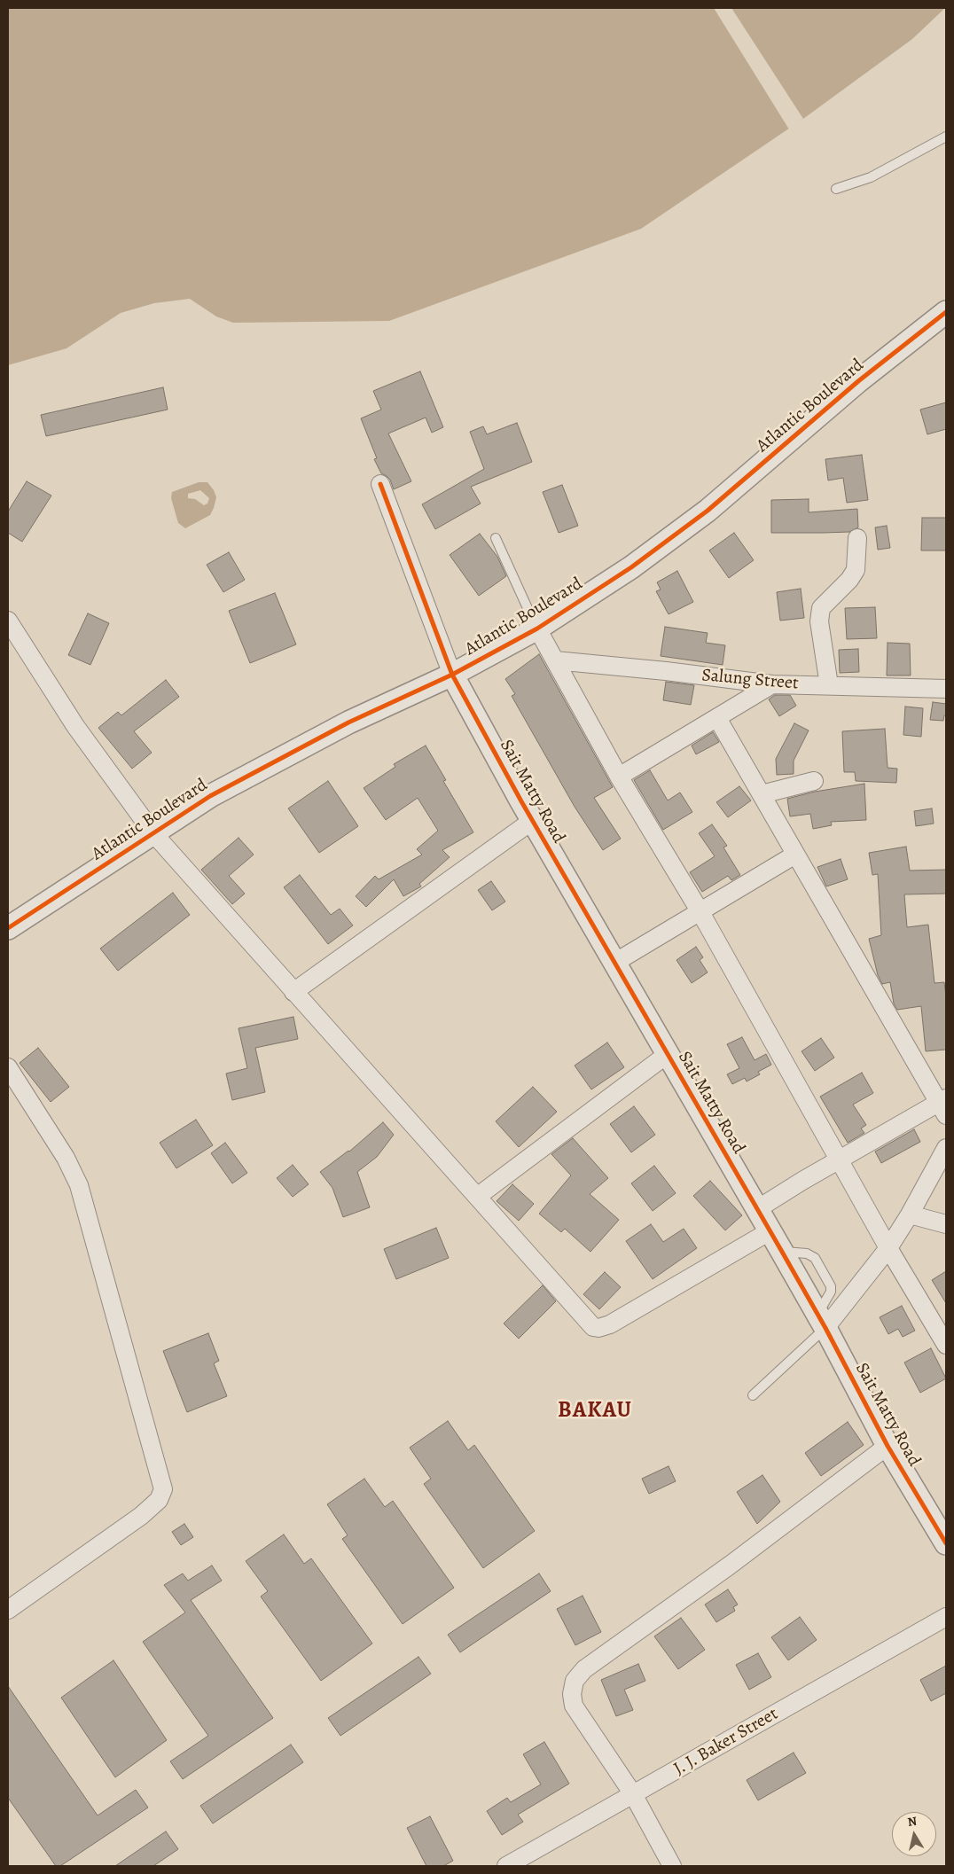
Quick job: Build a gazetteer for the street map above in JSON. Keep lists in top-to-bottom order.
{
  "streets": {
    "street": [
      "Atlantic Boulevard",
      "Salung Street",
      "Sait Matty Road",
      "J. J. Baker Street"
    ]
  },
  "crossings": [
    ["Atlantic Boulevard", "Sait Matty Road"]
  ],
  "districts": ["BAKAU"],
  "north": "top"
}
